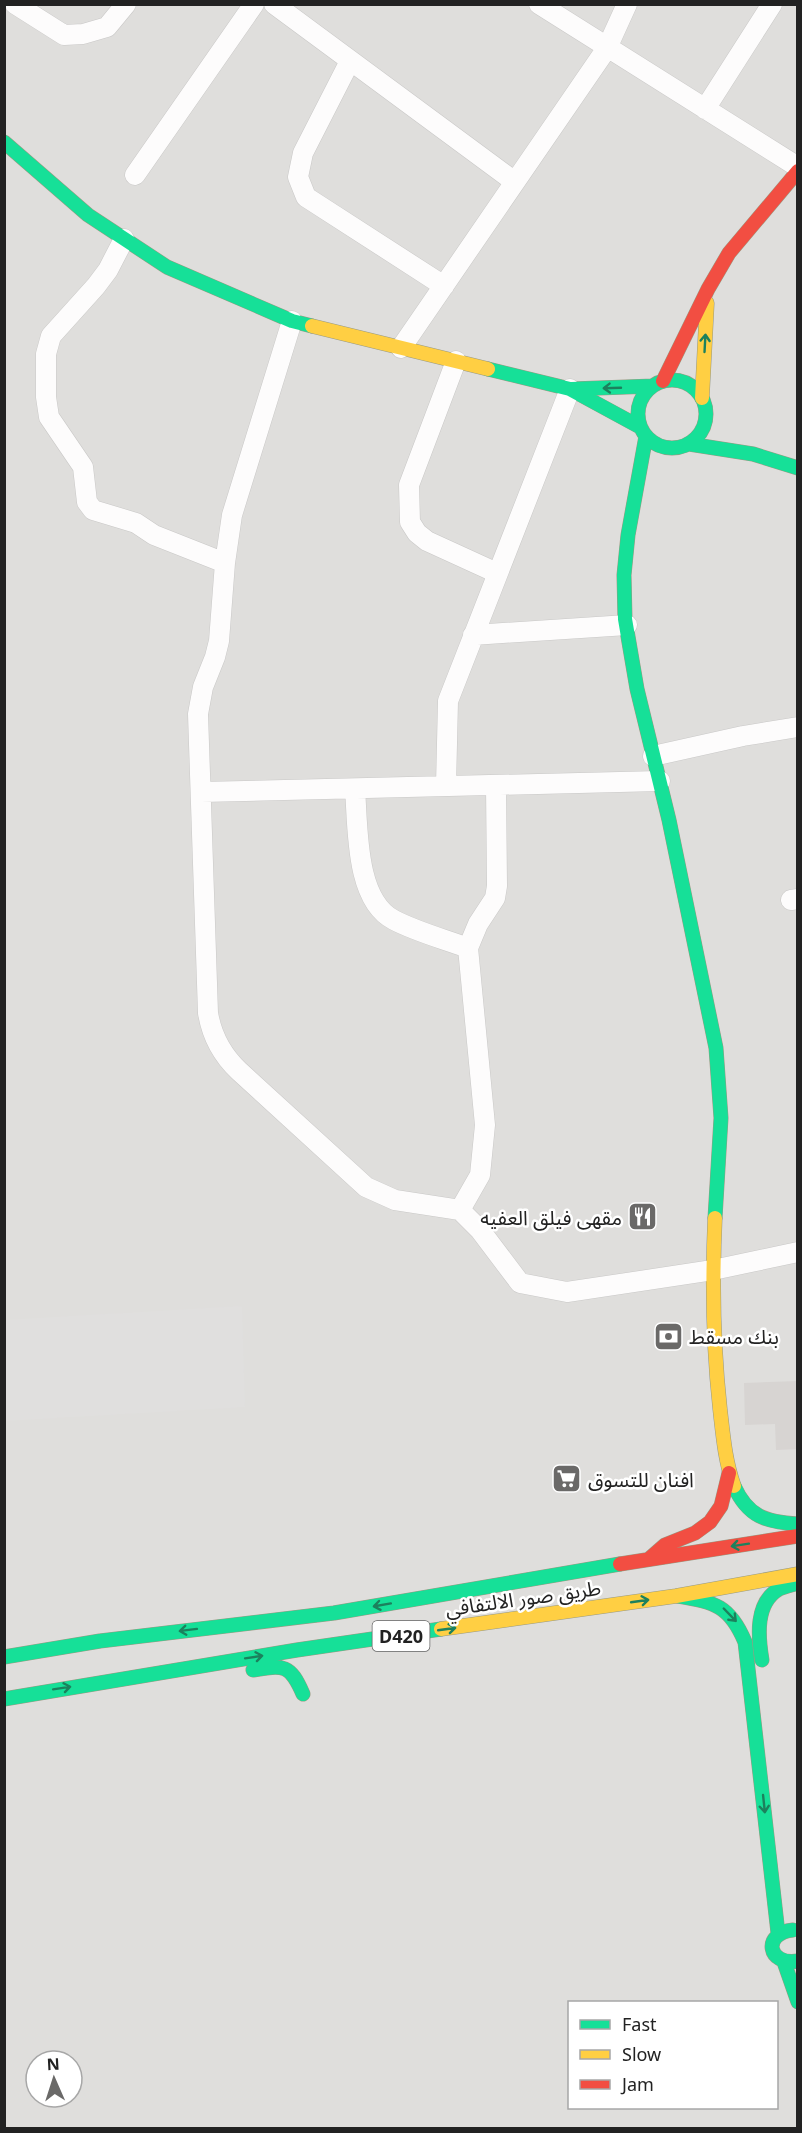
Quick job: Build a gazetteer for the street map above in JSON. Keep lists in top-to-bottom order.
{
  "streets": {
    "street": ["طريق صور الالتفافي", "D420"]
  },
  "places": {
    "restaurant": ["مقهى فيلق العفيه"],
    "bank": ["بنك مسقط"],
    "supermarket": ["افنان للتسوق"]
  },
  "legend": ["Fast", "Slow", "Jam"],
  "north": "top"
}
